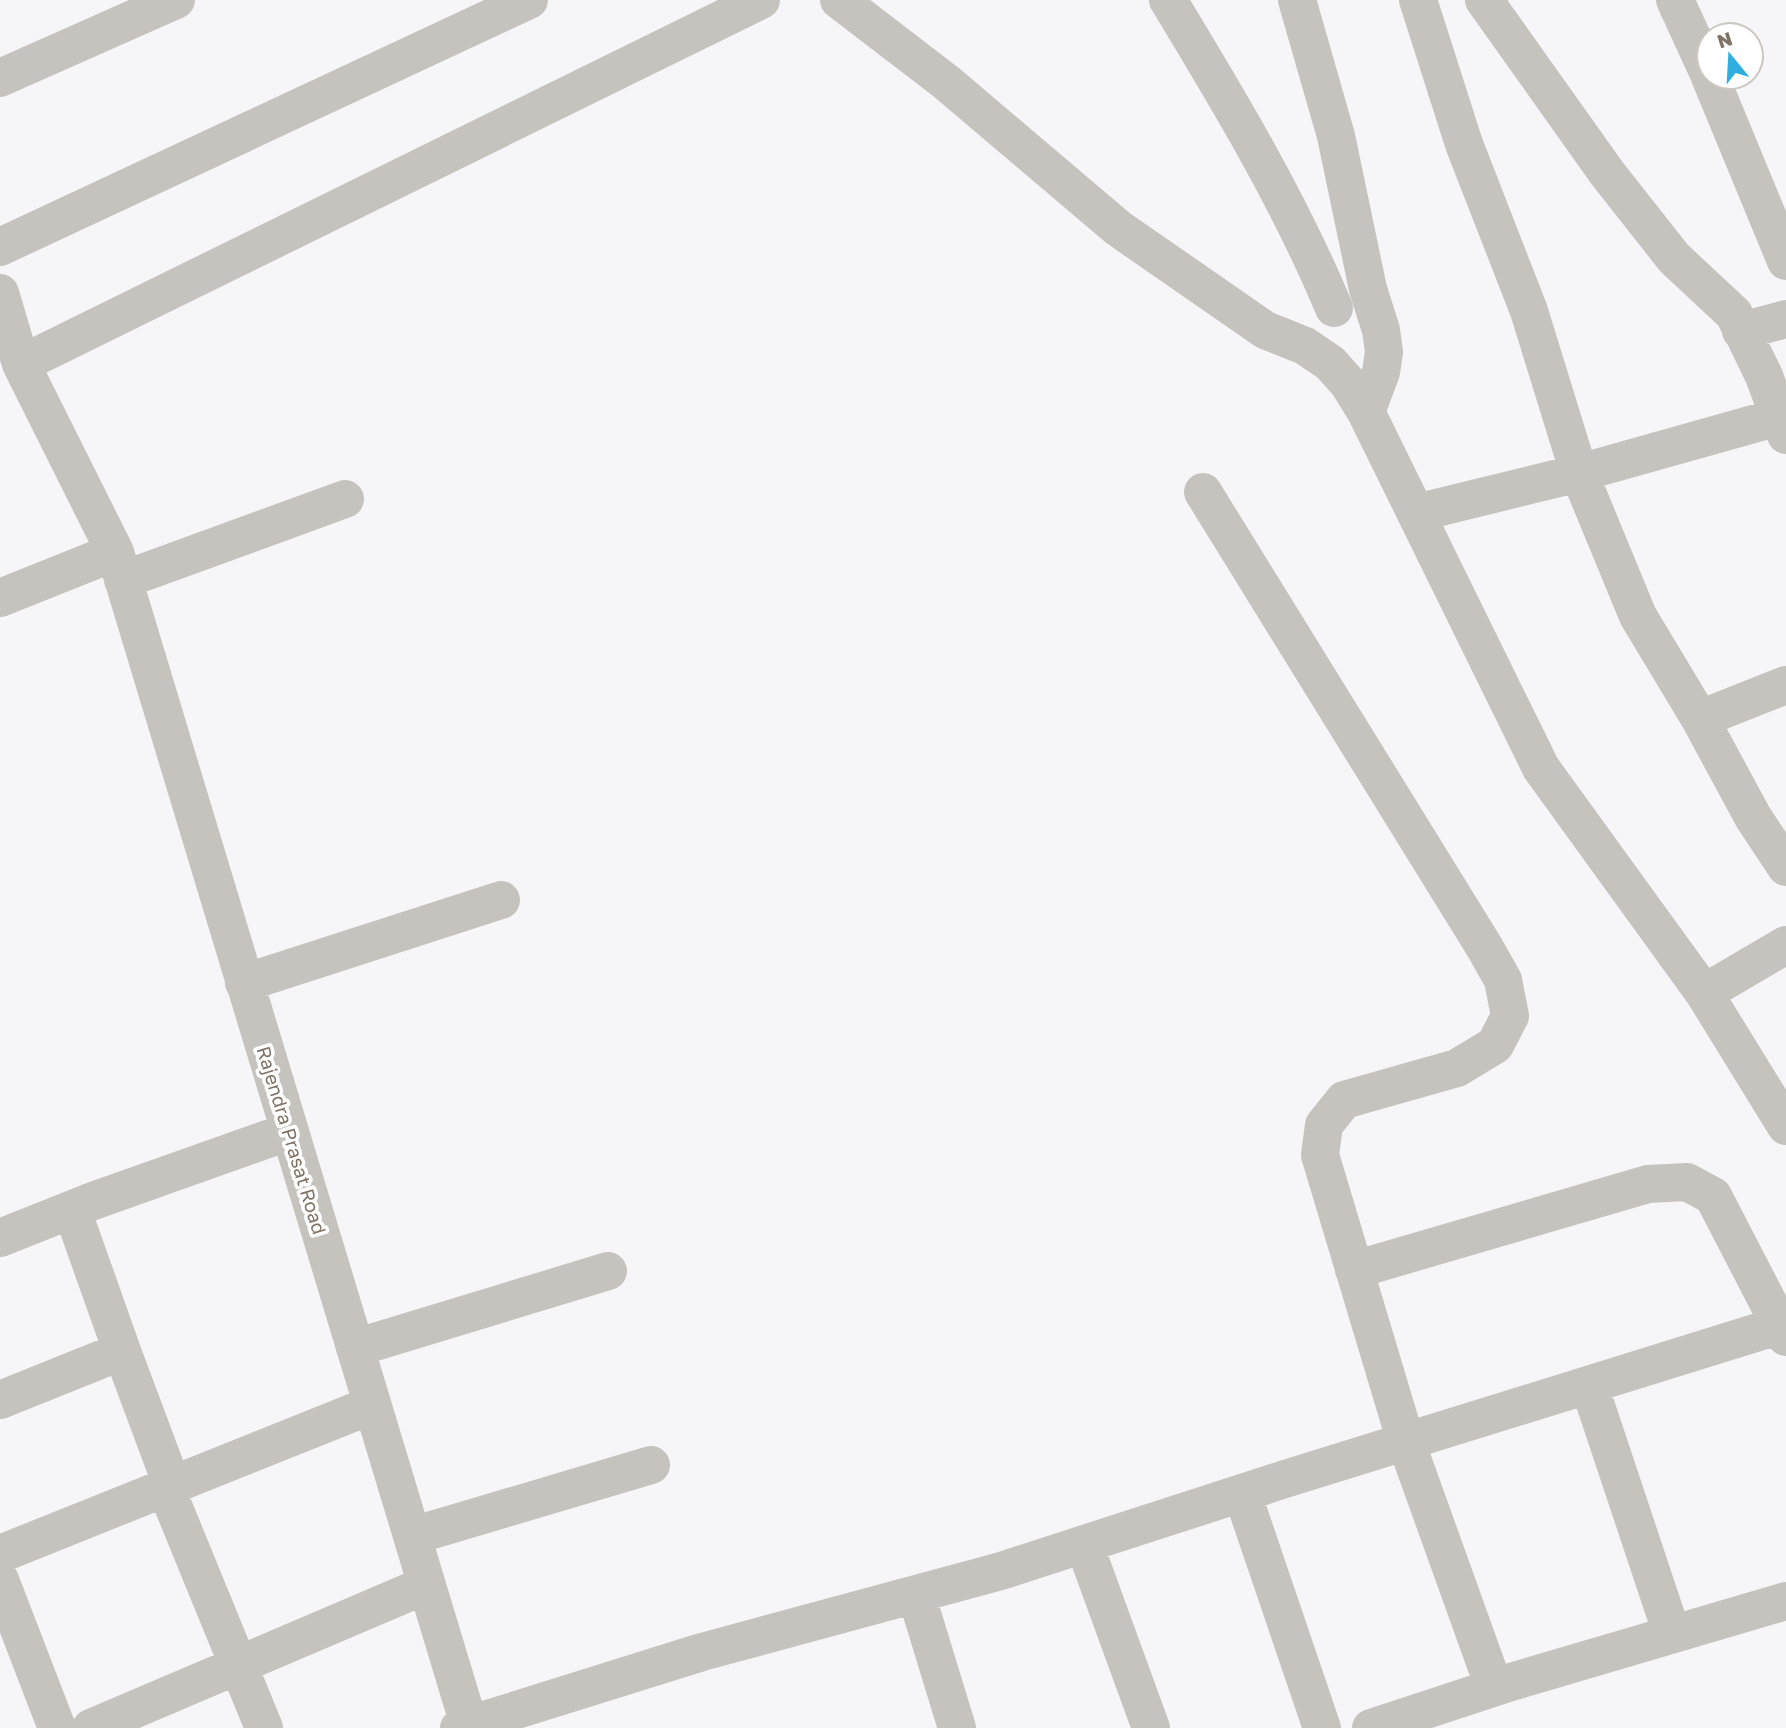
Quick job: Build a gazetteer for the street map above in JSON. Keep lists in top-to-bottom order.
{
  "streets": {
    "street": ["Rajendra Prasat Road"]
  },
  "north": "top"
}
